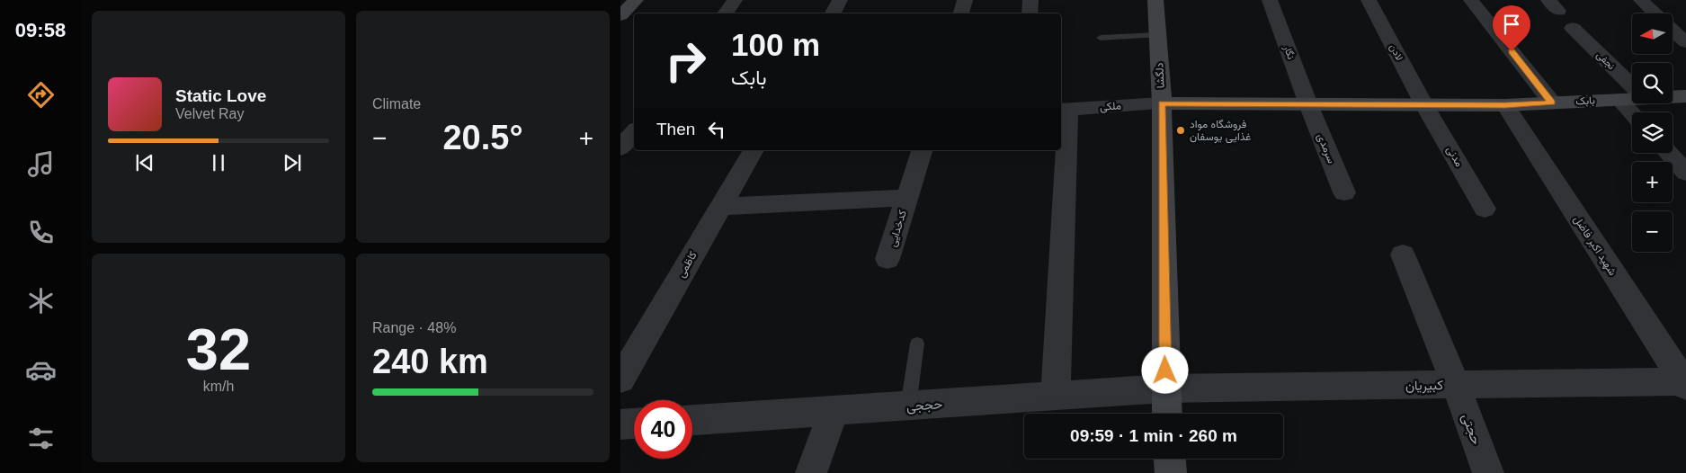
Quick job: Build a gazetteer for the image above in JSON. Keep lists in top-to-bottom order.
{
  "streets": {
    "street": [
      "نگار",
      "لادن",
      "نجفی",
      "دلگشا",
      "بابک",
      "ملکی",
      "سرمدی",
      "مدنی",
      "کدخدایی",
      "شهید اکبر فاضل",
      "کاظمی",
      "کبیریان",
      "حججی",
      "حجتی"
    ]
  },
  "crossings": [
    ["نگار", "بابک"],
    ["نگار", "سرمدی"],
    ["لادن", "بابک"],
    ["لادن", "مدنی"],
    ["دلگشا", "بابک"],
    ["دلگشا", "ملکی"],
    ["دلگشا", "کبیریان"],
    ["دلگشا", "حججی"],
    ["بابک", "ملکی"],
    ["بابک", "سرمدی"],
    ["بابک", "مدنی"],
    ["بابک", "شهید اکبر فاضل"],
    ["شهید اکبر فاضل", "کبیریان"],
    ["کبیریان", "حججی"],
    ["کبیریان", "حجتی"]
  ],
  "places": ["فروشگاه مواد غذایی یوسفان"],
  "north": "left",
  "page": {
    "tabs": "09:58",
    "tile": [
      "Climate",
      ["32", "km/h"],
      ["Range · 48%", "240 km"]
    ],
    "map_buttons": ["+", "−"],
    "turn": ["100 m", "بابک"],
    "song": ["Static Love", "Velvet Ray"],
    "then": "Then",
    "heat": ["−", "20.5°", "+"],
    "limit": "40",
    "trip": "09:59 · 1 min · 260 m"
  }
}
